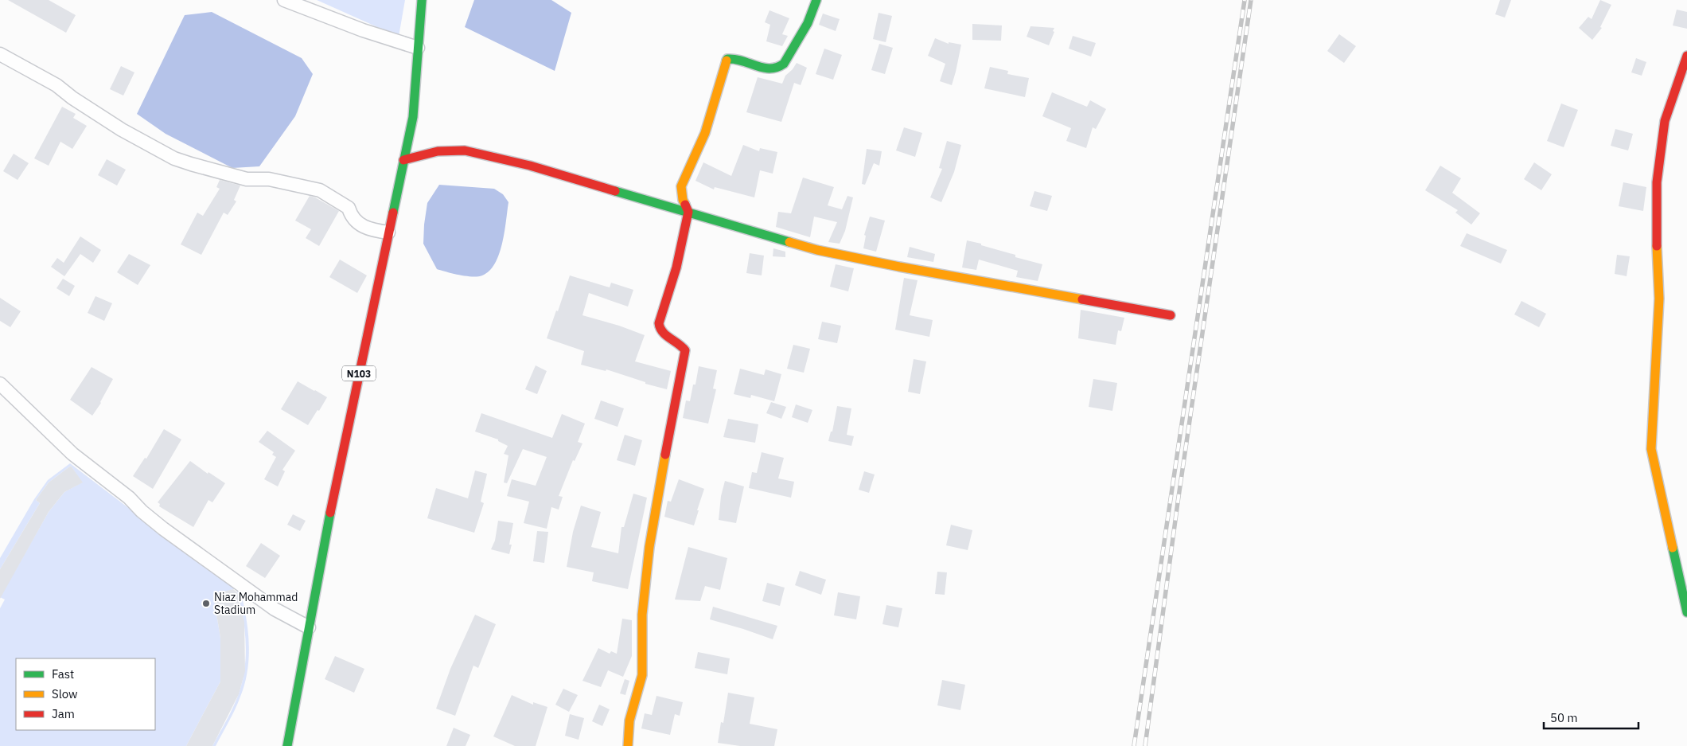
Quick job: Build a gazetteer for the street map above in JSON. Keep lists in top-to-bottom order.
{
  "streets": {
    "main road": ["N103"]
  },
  "places": ["Niaz Mohammad Stadium"],
  "legend": ["Fast", "Slow", "Jam"],
  "scale_bar": "50 m"
}
